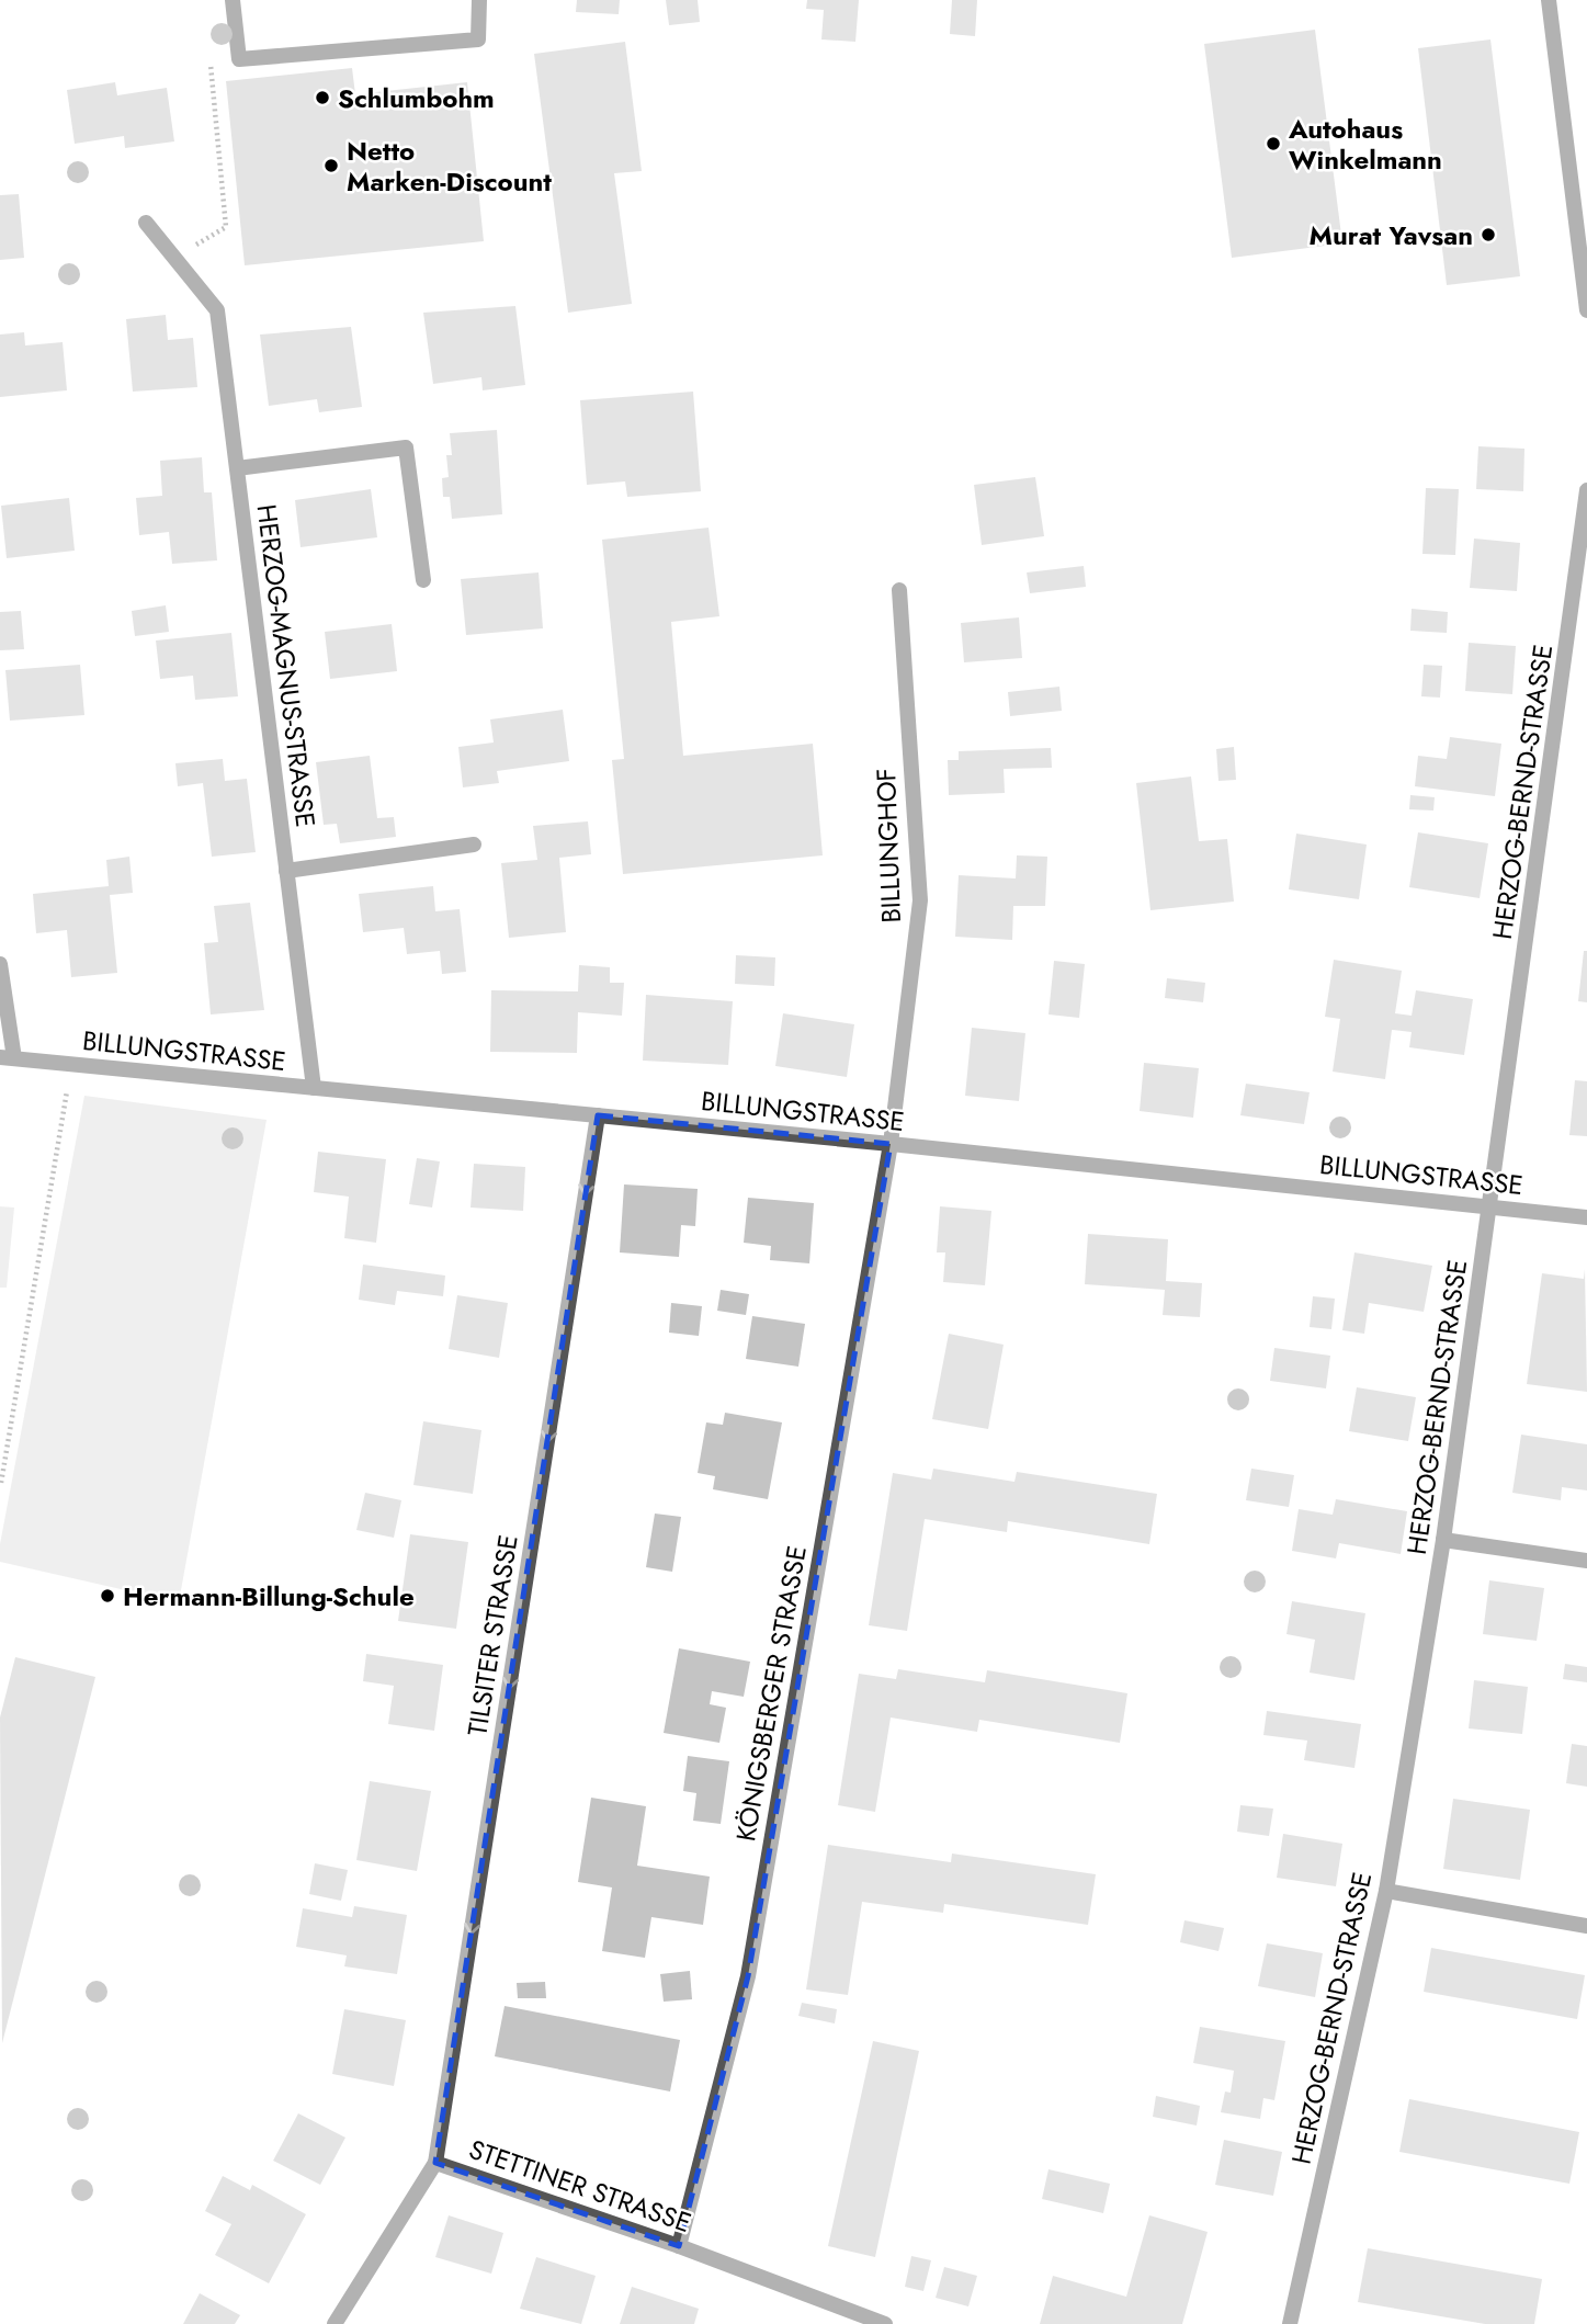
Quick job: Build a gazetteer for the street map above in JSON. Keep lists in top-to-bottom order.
{
  "streets": {
    "street": [
      "HERZOG-MAGNUS-STRASSE",
      "HERZOG-BERND-STRASSE",
      "BILLUNGHOF",
      "BILLUNGSTRASSE",
      "TILSITER STRASSE",
      "KÖNIGSBERGER STRASSE",
      "STETTINER STRASSE"
    ]
  },
  "crossings": [
    ["HERZOG-MAGNUS-STRASSE", "BILLUNGSTRASSE"],
    ["HERZOG-BERND-STRASSE", "BILLUNGSTRASSE"],
    ["BILLUNGHOF", "BILLUNGSTRASSE"],
    ["BILLUNGHOF", "KÖNIGSBERGER STRASSE"],
    ["BILLUNGSTRASSE", "TILSITER STRASSE"],
    ["BILLUNGSTRASSE", "KÖNIGSBERGER STRASSE"],
    ["TILSITER STRASSE", "STETTINER STRASSE"],
    ["KÖNIGSBERGER STRASSE", "STETTINER STRASSE"]
  ],
  "one_way": ["TILSITER STRASSE"],
  "places": [
    "Schlumbohm",
    "Autohaus Winkelmann",
    "Netto Marken-Discount",
    "Murat Yavsan",
    "Hermann-Billung-Schule"
  ]
}
